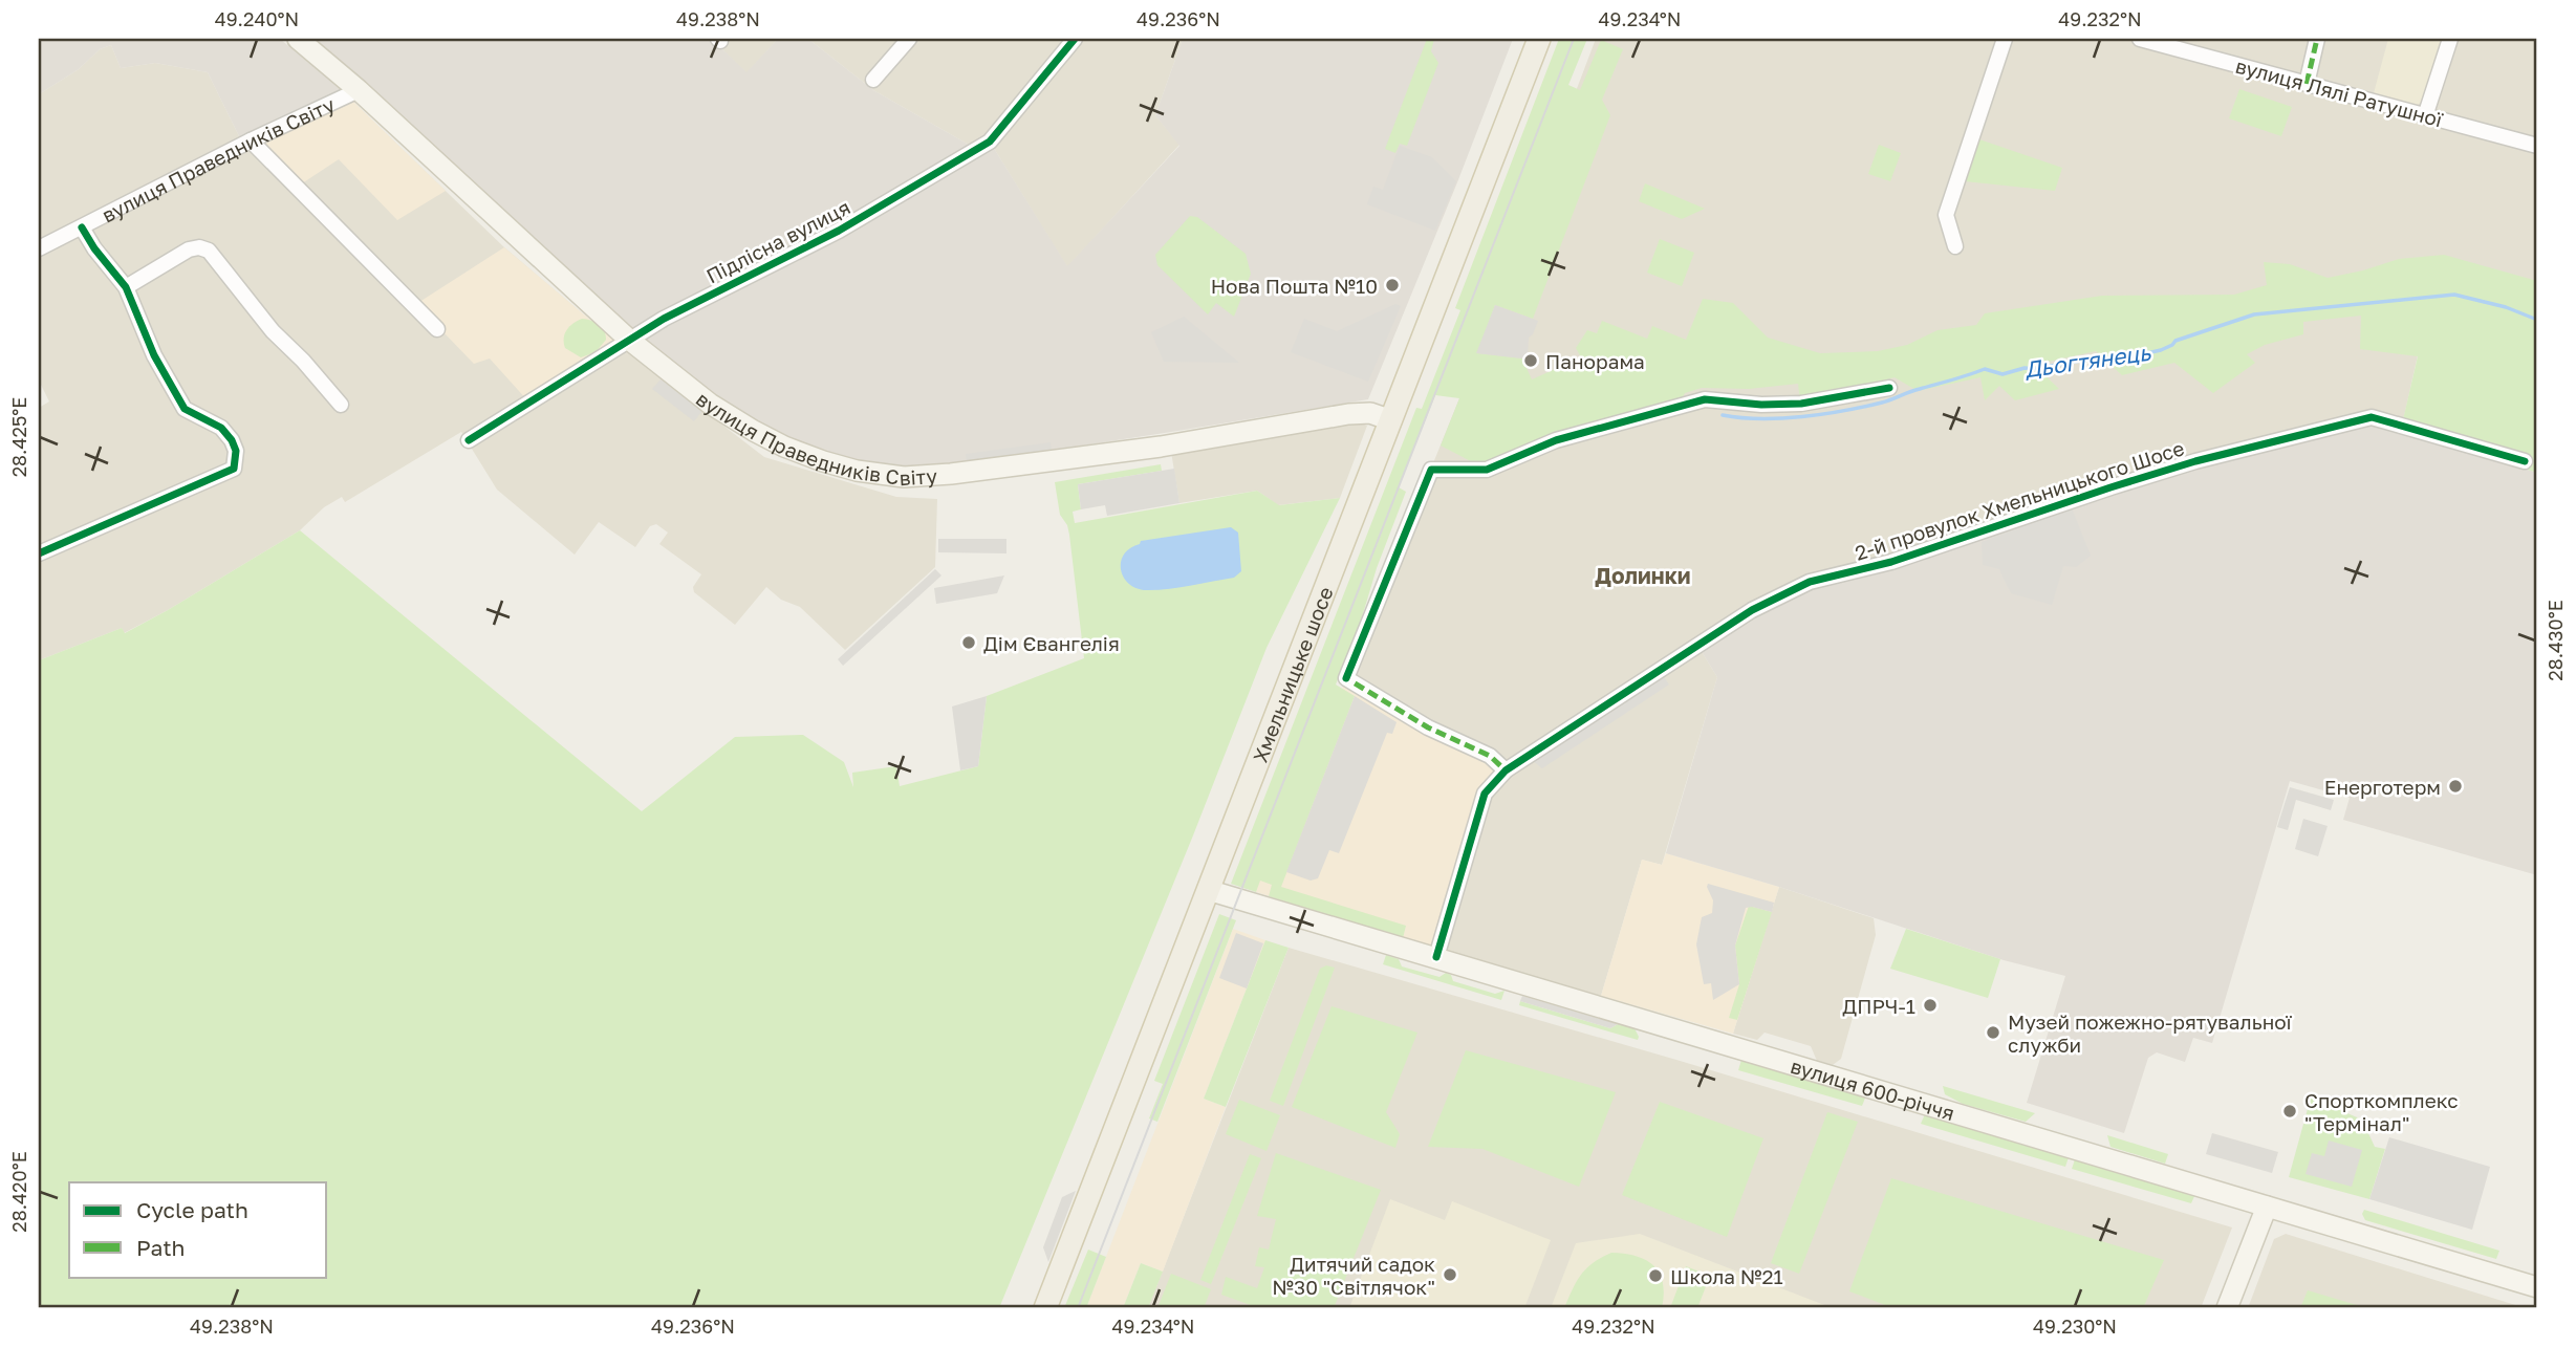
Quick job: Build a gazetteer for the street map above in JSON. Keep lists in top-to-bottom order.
{
  "streets": {
    "main road": ["вулиця Праведників Світу", "Хмельницьке шосе", "вулиця 600-річчя"],
    "street": ["вулиця Лялі Ратушної", "Підлісна вулиця", "2-й провулок Хмельницького Шосе"]
  },
  "crossings": [
    ["вулиця Праведників Світу", "Підлісна вулиця"],
    ["вулиця Праведників Світу", "Хмельницьке шосе"],
    ["2-й провулок Хмельницького Шосе", "вулиця 600-річчя"],
    ["Хмельницьке шосе", "вулиця 600-річчя"]
  ],
  "districts": ["Долинки"],
  "water": ["Дьогтянець"],
  "places": [
    "Нова Пошта №10",
    "Панорама",
    "Дім Євангелія",
    "Енерготерм",
    "ДПРЧ-1",
    "Музей пожежно-рятувальної служби",
    "Спорткомплекс \"Термінал\"",
    "Дитячий садок №30 \"Світлячок\"",
    "Школа №21"
  ],
  "legend": ["Cycle path", "Path"],
  "coordinates": [
    "49.240°N",
    "49.238°N",
    "49.236°N",
    "49.234°N",
    "49.232°N",
    "28.425°E",
    "28.430°E",
    "28.420°E",
    "49.230°N"
  ]
}
